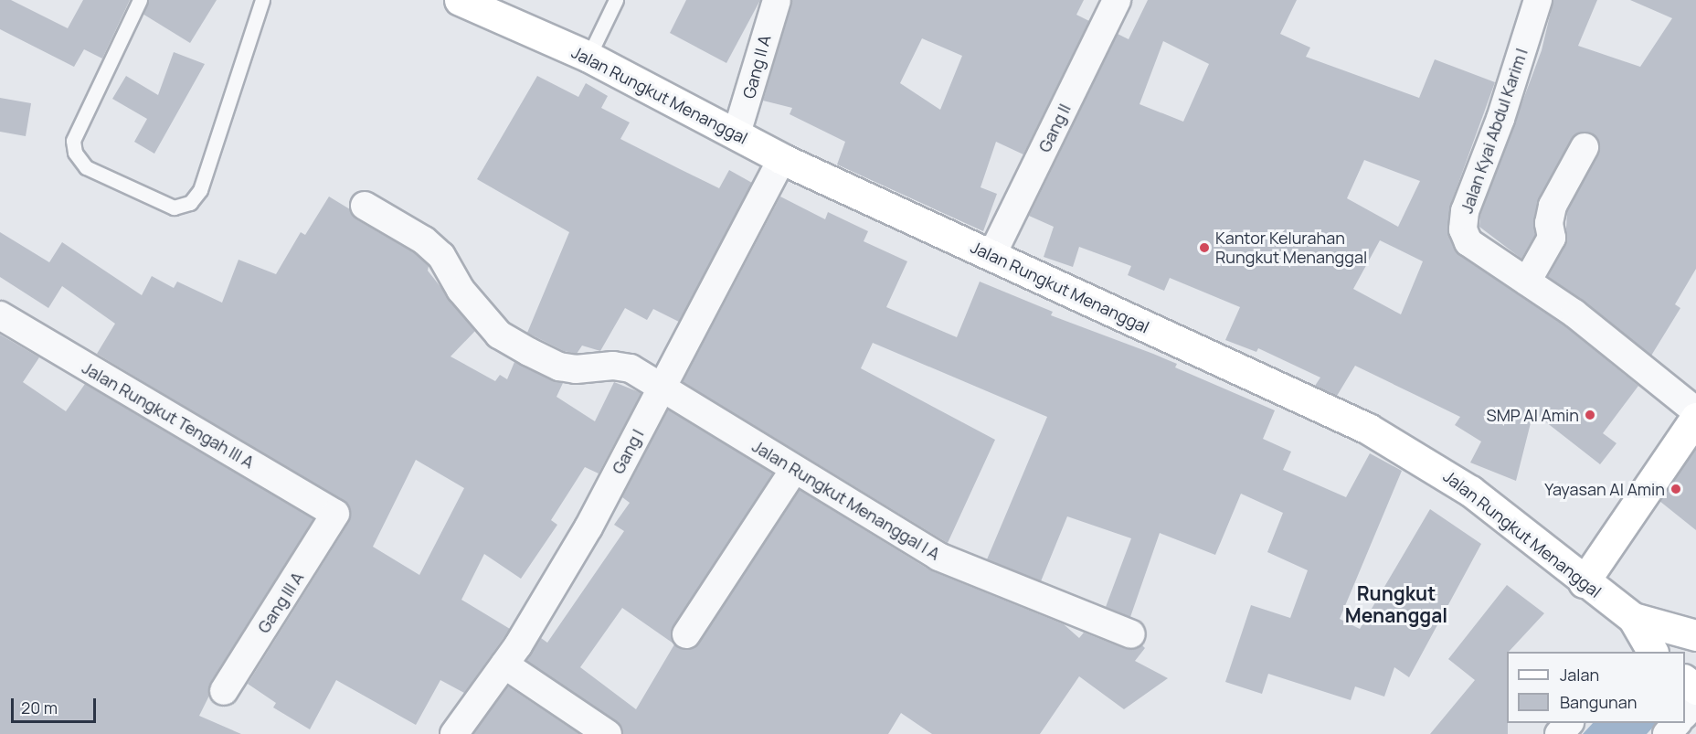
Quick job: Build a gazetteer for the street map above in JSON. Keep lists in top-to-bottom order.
{
  "streets": {
    "main road": ["Jalan Rungkut Menanggal"],
    "street": [
      "Gang II A",
      "Gang II",
      "Jalan Kyai Abdul Karim I",
      "Jalan Rungkut Tengah III A",
      "Gang I",
      "Jalan Rungkut Menanggal I A",
      "Gang III A"
    ]
  },
  "crossings": [
    ["Gang II A", "Jalan Rungkut Menanggal"],
    ["Jalan Rungkut Menanggal", "Gang II"],
    ["Jalan Rungkut Menanggal", "Gang I"],
    ["Jalan Rungkut Tengah III A", "Gang III A"],
    ["Gang I", "Jalan Rungkut Menanggal I A"]
  ],
  "districts": ["Rungkut Menanggal"],
  "places": ["Kantor Kelurahan Rungkut Menanggal", "SMP Al Amin", "Yayasan Al Amin"],
  "legend": ["Jalan", "Bangunan"],
  "scale_bar": "20 m"
}
